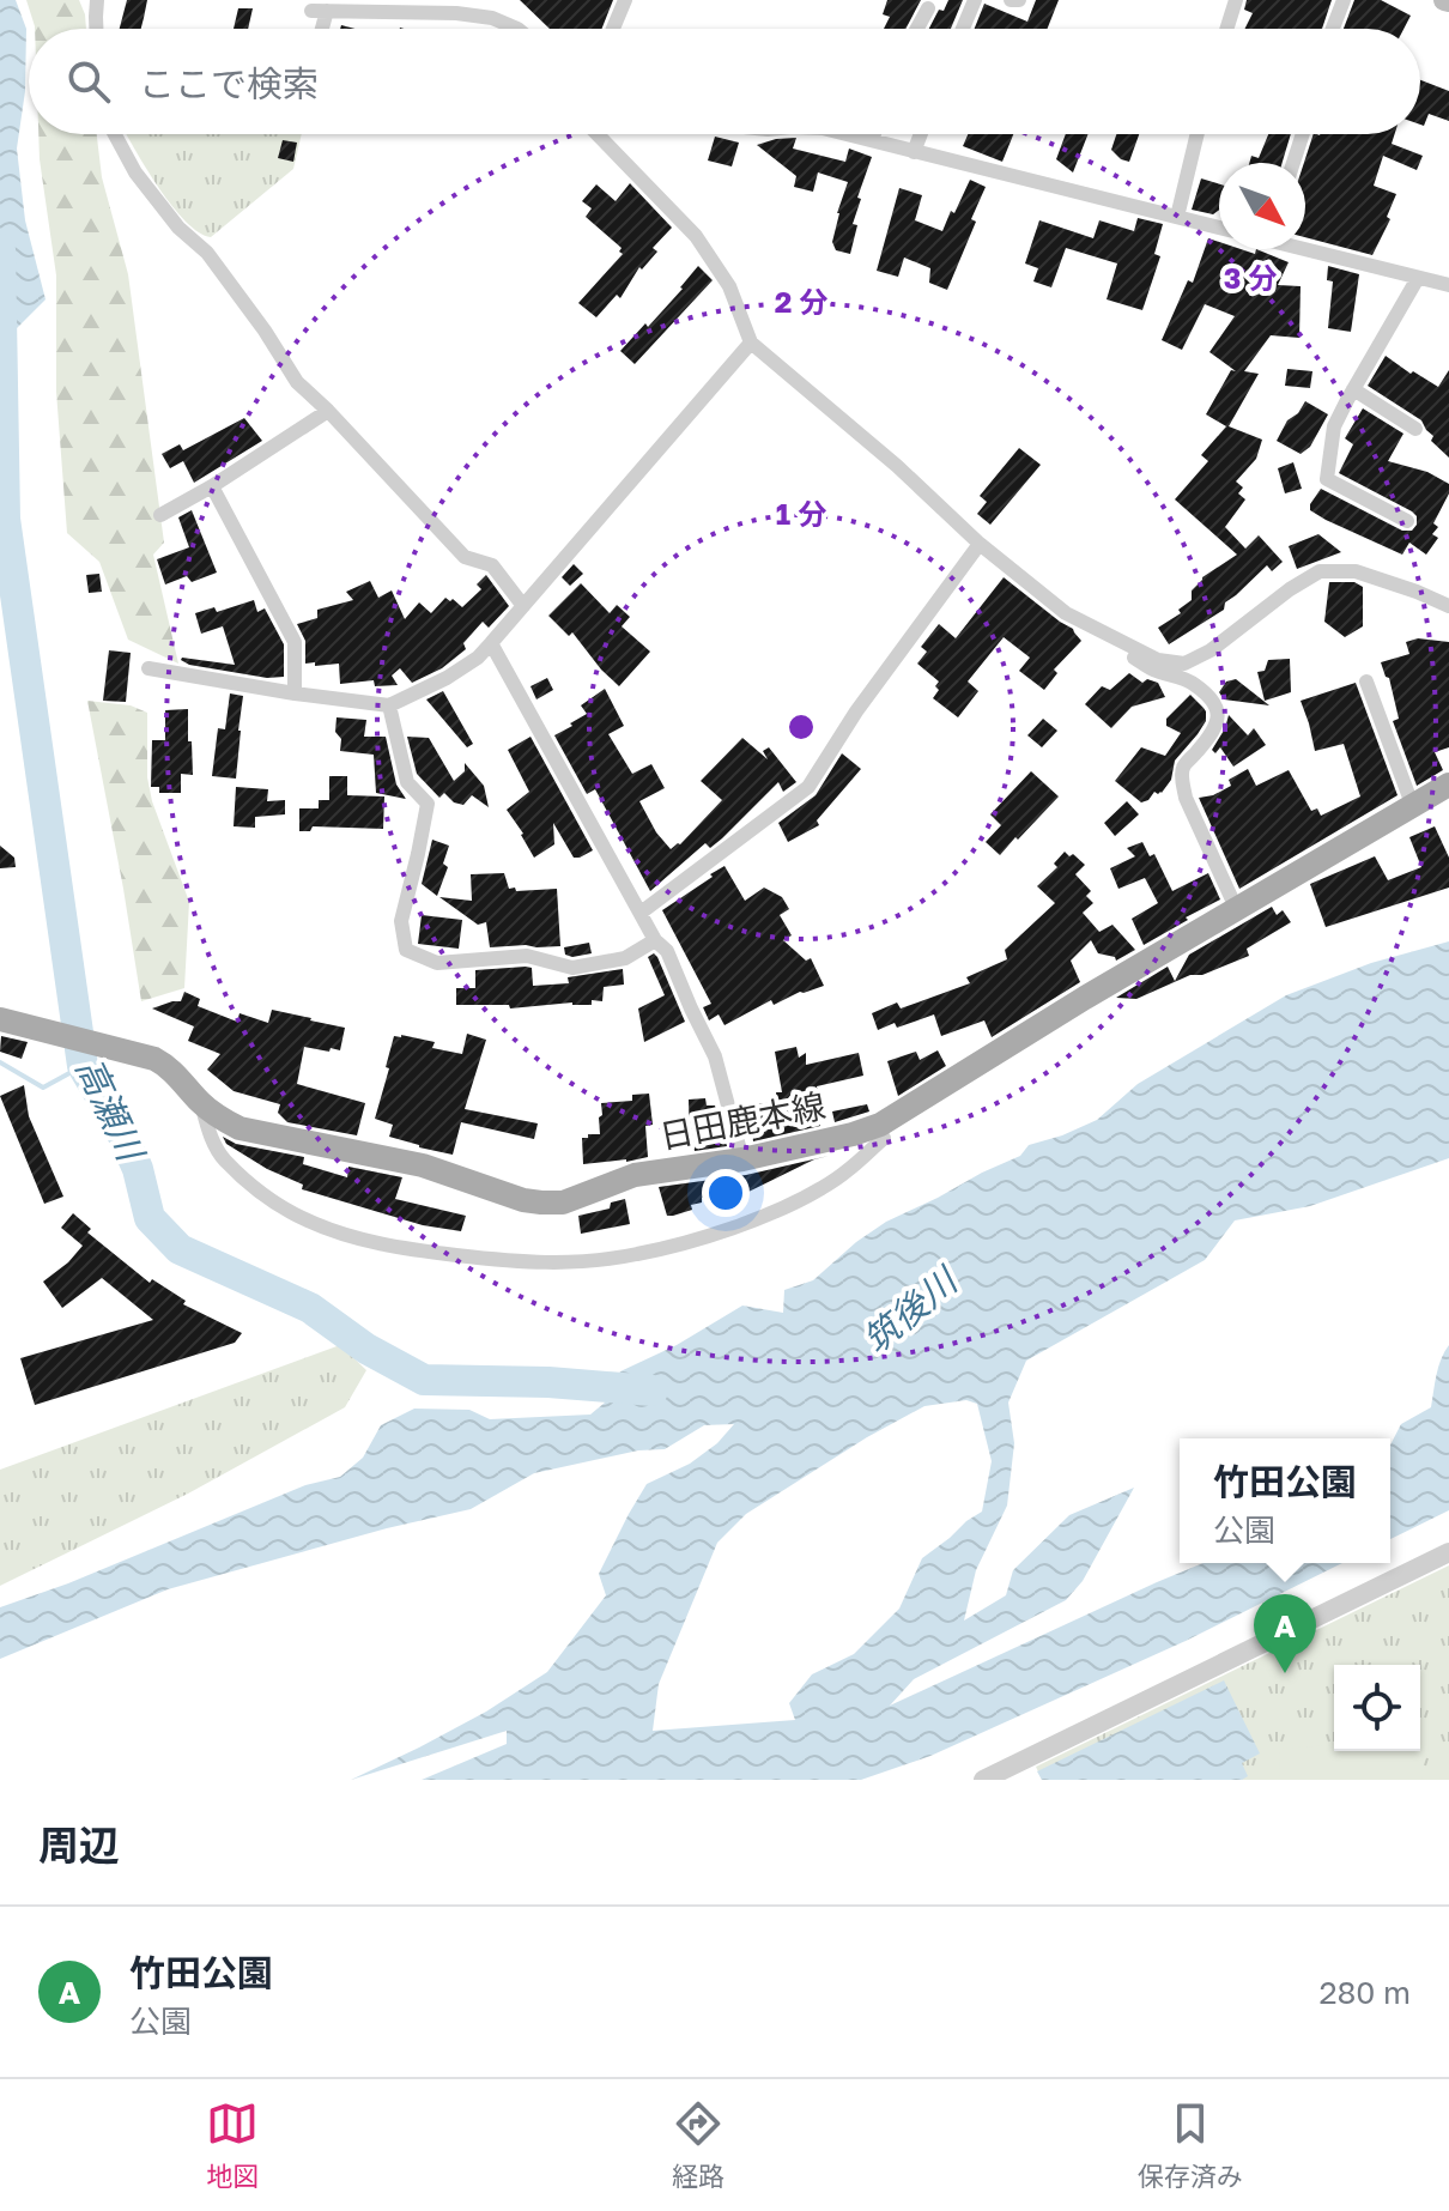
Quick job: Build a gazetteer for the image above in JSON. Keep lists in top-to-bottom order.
{
  "streets": {
    "main road": ["日田鹿本線"]
  },
  "water": ["高瀬川", "筑後川"],
  "north": "bottom right",
  "page": {
    "search": "ここで検索",
    "popup": ["竹田公園", "公園"],
    "pins": "A",
    "heading": "周辺",
    "list": [
      {
        "mark": "A",
        "name": "竹田公園",
        "note": "公園",
        "value": "280 m"
      }
    ],
    "nav": ["地図", "経路", "保存済み"]
  },
  "rings": ["3 分", "2 分", "1 分"]
}
